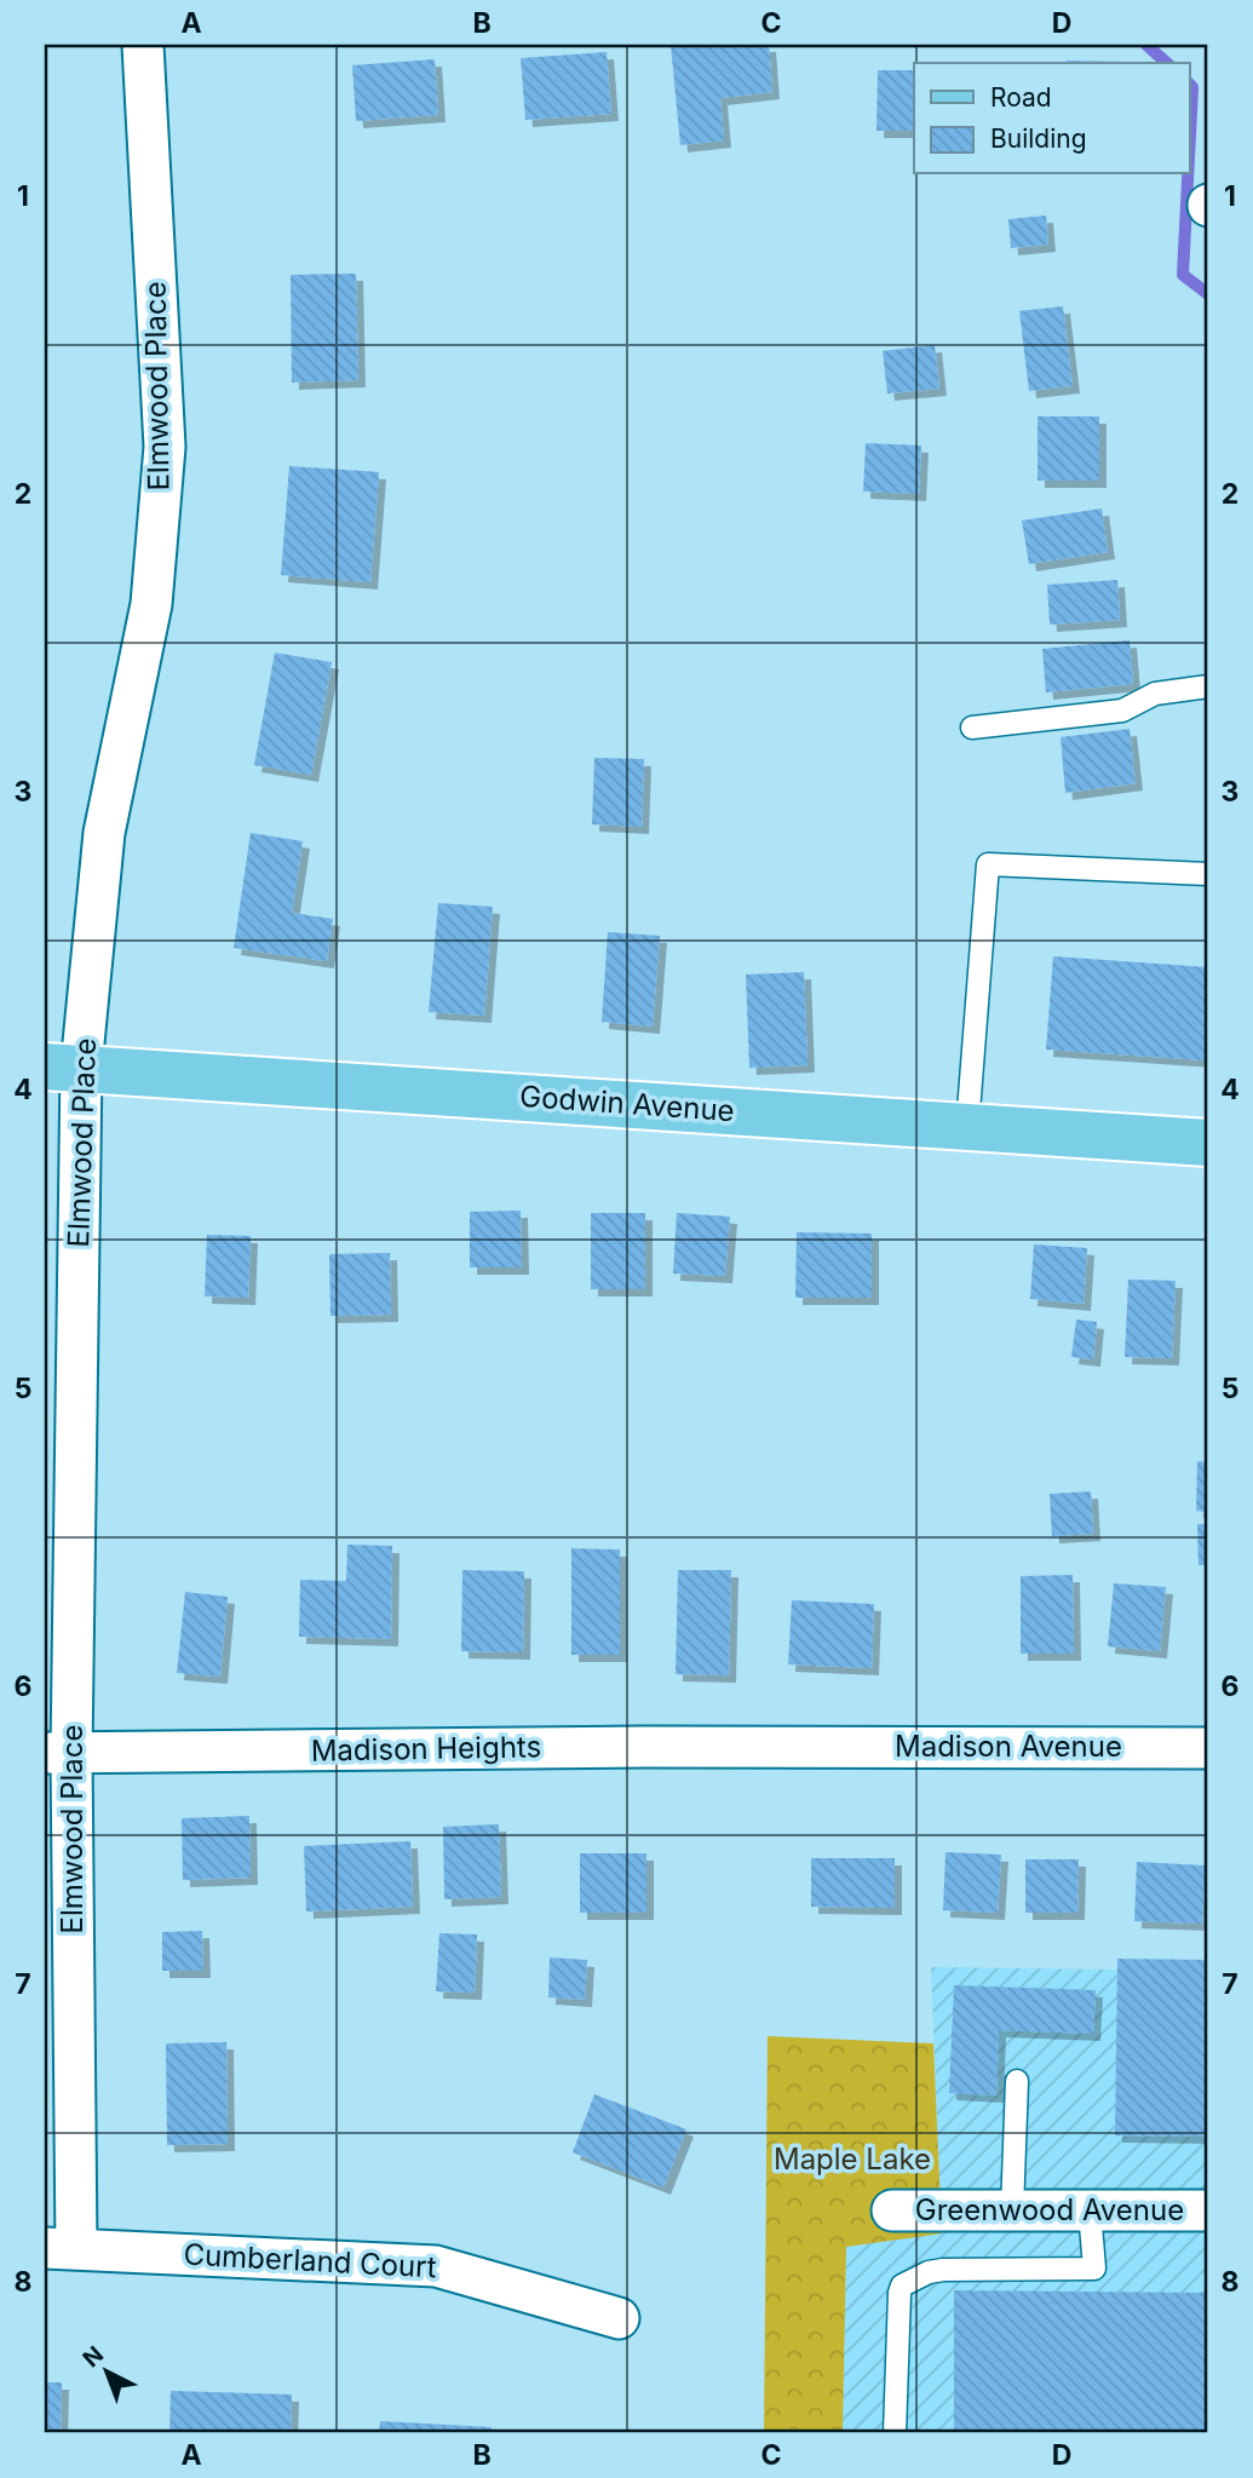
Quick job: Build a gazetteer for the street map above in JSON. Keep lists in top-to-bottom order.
{
  "streets": {
    "main road": ["Godwin Avenue"],
    "street": [
      "Elmwood Place",
      "Madison Avenue",
      "Madison Heights",
      "Greenwood Avenue",
      "Cumberland Court"
    ]
  },
  "crossings": [
    ["Elmwood Place", "Godwin Avenue"],
    ["Elmwood Place", "Madison Heights"],
    ["Elmwood Place", "Cumberland Court"],
    ["Madison Avenue", "Madison Heights"]
  ],
  "parks": ["Maple Lake"],
  "legend": ["Road", "Building"],
  "north": "top left",
  "grid": {
    "columns": [
      "A",
      "B",
      "C",
      "D"
    ],
    "rows": [
      "1",
      "2",
      "3",
      "4",
      "5",
      "6",
      "7",
      "8"
    ]
  }
}
